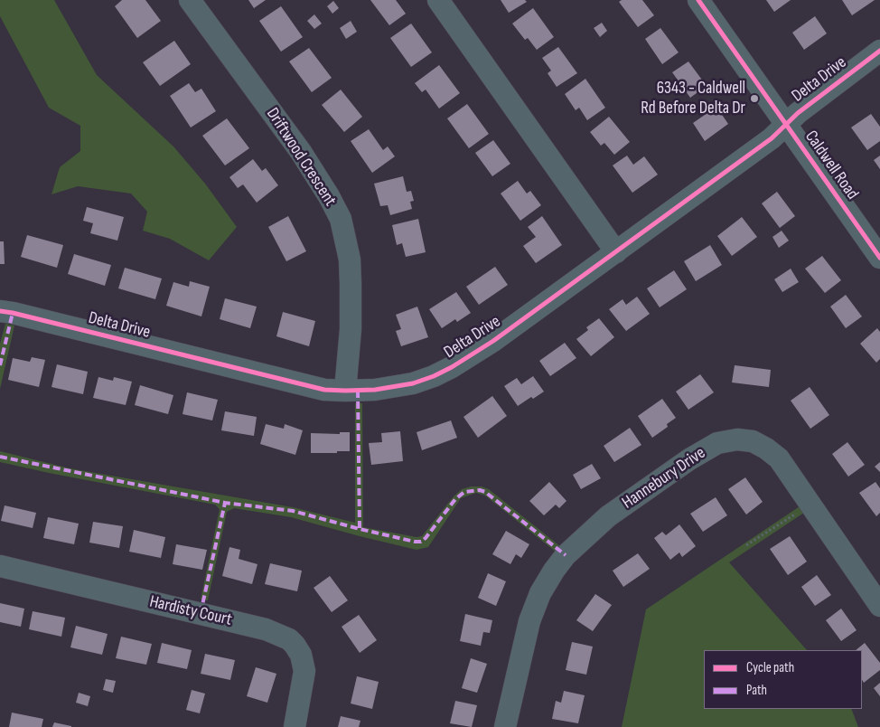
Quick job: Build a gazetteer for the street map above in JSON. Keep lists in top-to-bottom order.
{
  "streets": {
    "street": [
      "Delta Drive",
      "Driftwood Crescent",
      "Caldwell Road",
      "Hannebury Drive",
      "Hardisty Court"
    ]
  },
  "crossings": [
    ["Delta Drive", "Driftwood Crescent"],
    ["Delta Drive", "Caldwell Road"]
  ],
  "places": ["6343 - Caldwell Rd Before Delta Dr"],
  "legend": ["Cycle path", "Path"]
}
